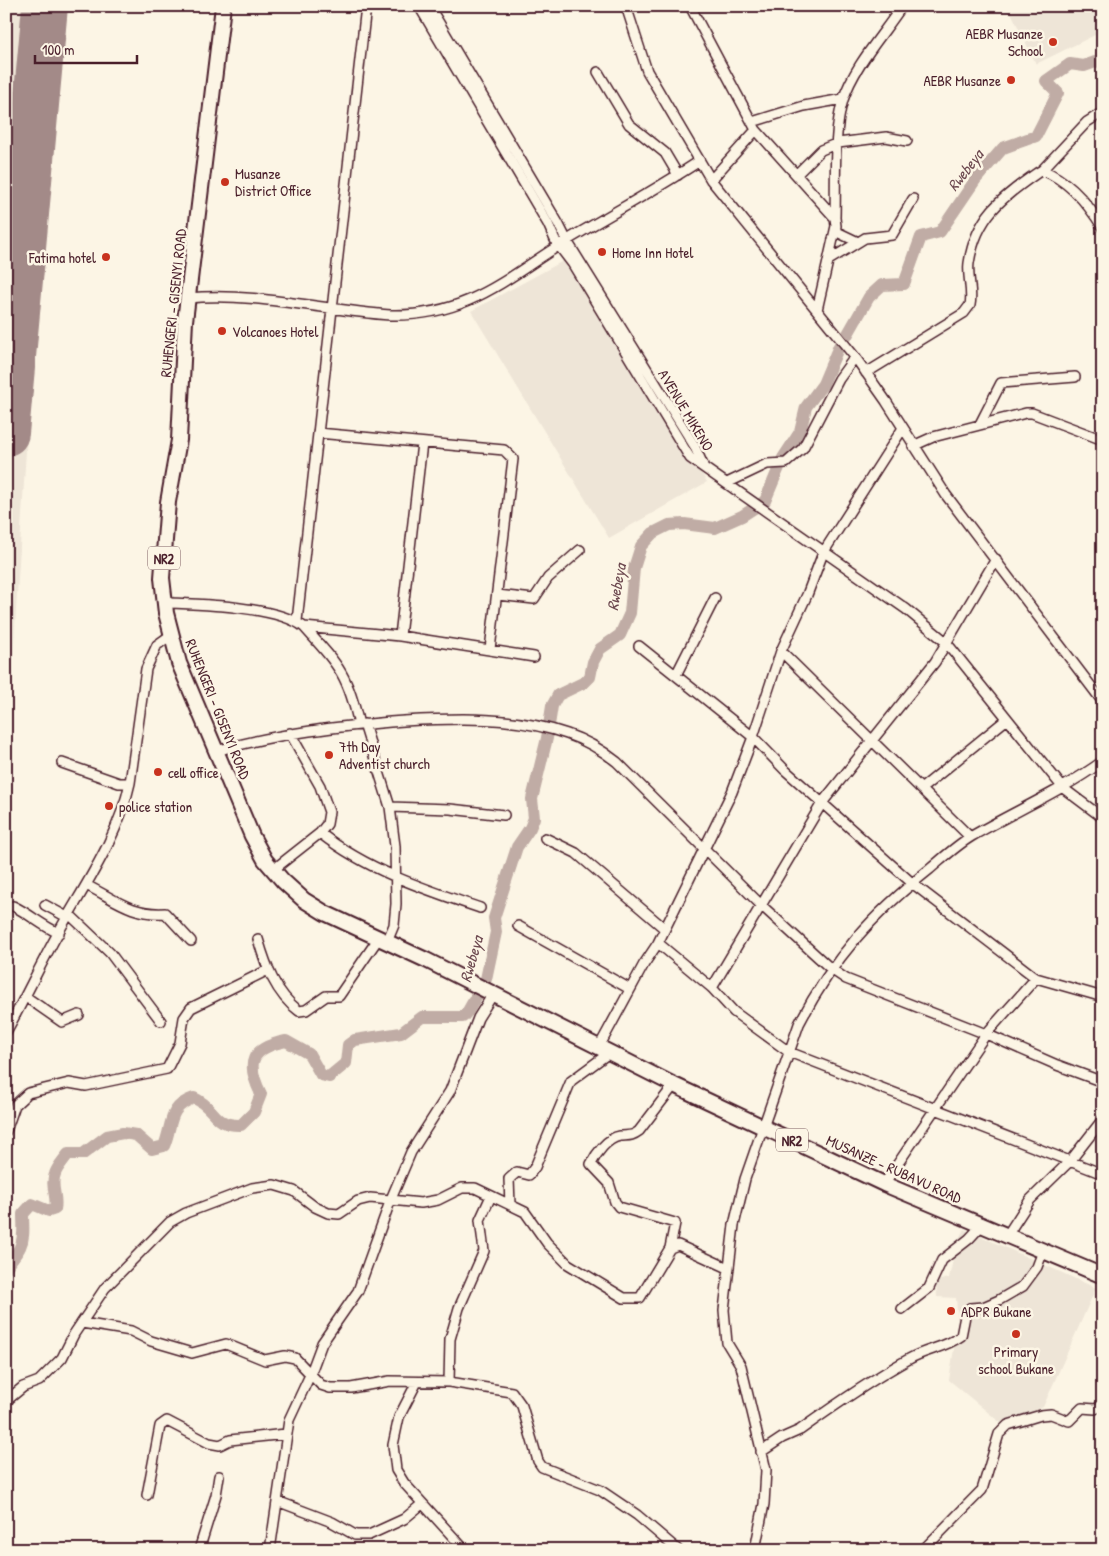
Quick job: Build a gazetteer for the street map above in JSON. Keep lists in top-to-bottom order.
{
  "streets": {
    "highway": ["RUHENGERI - GISENYI ROAD", "NR2", "MUSANZE - RUBAVU ROAD"],
    "street": ["AVENUE MIKENO"]
  },
  "crossings": [
    ["RUHENGERI - GISENYI ROAD", "MUSANZE - RUBAVU ROAD"]
  ],
  "water": ["Rwebeya"],
  "places": [
    "AEBR Musanze School",
    "AEBR Musanze",
    "Musanze District Office",
    "Home Inn Hotel",
    "Fatima hotel",
    "Volcanoes Hotel",
    "7th Day Adventist church",
    "cell office",
    "police station",
    "ADPR Bukane",
    "Primary school Bukane"
  ],
  "scale_bar": "100 m"
}
